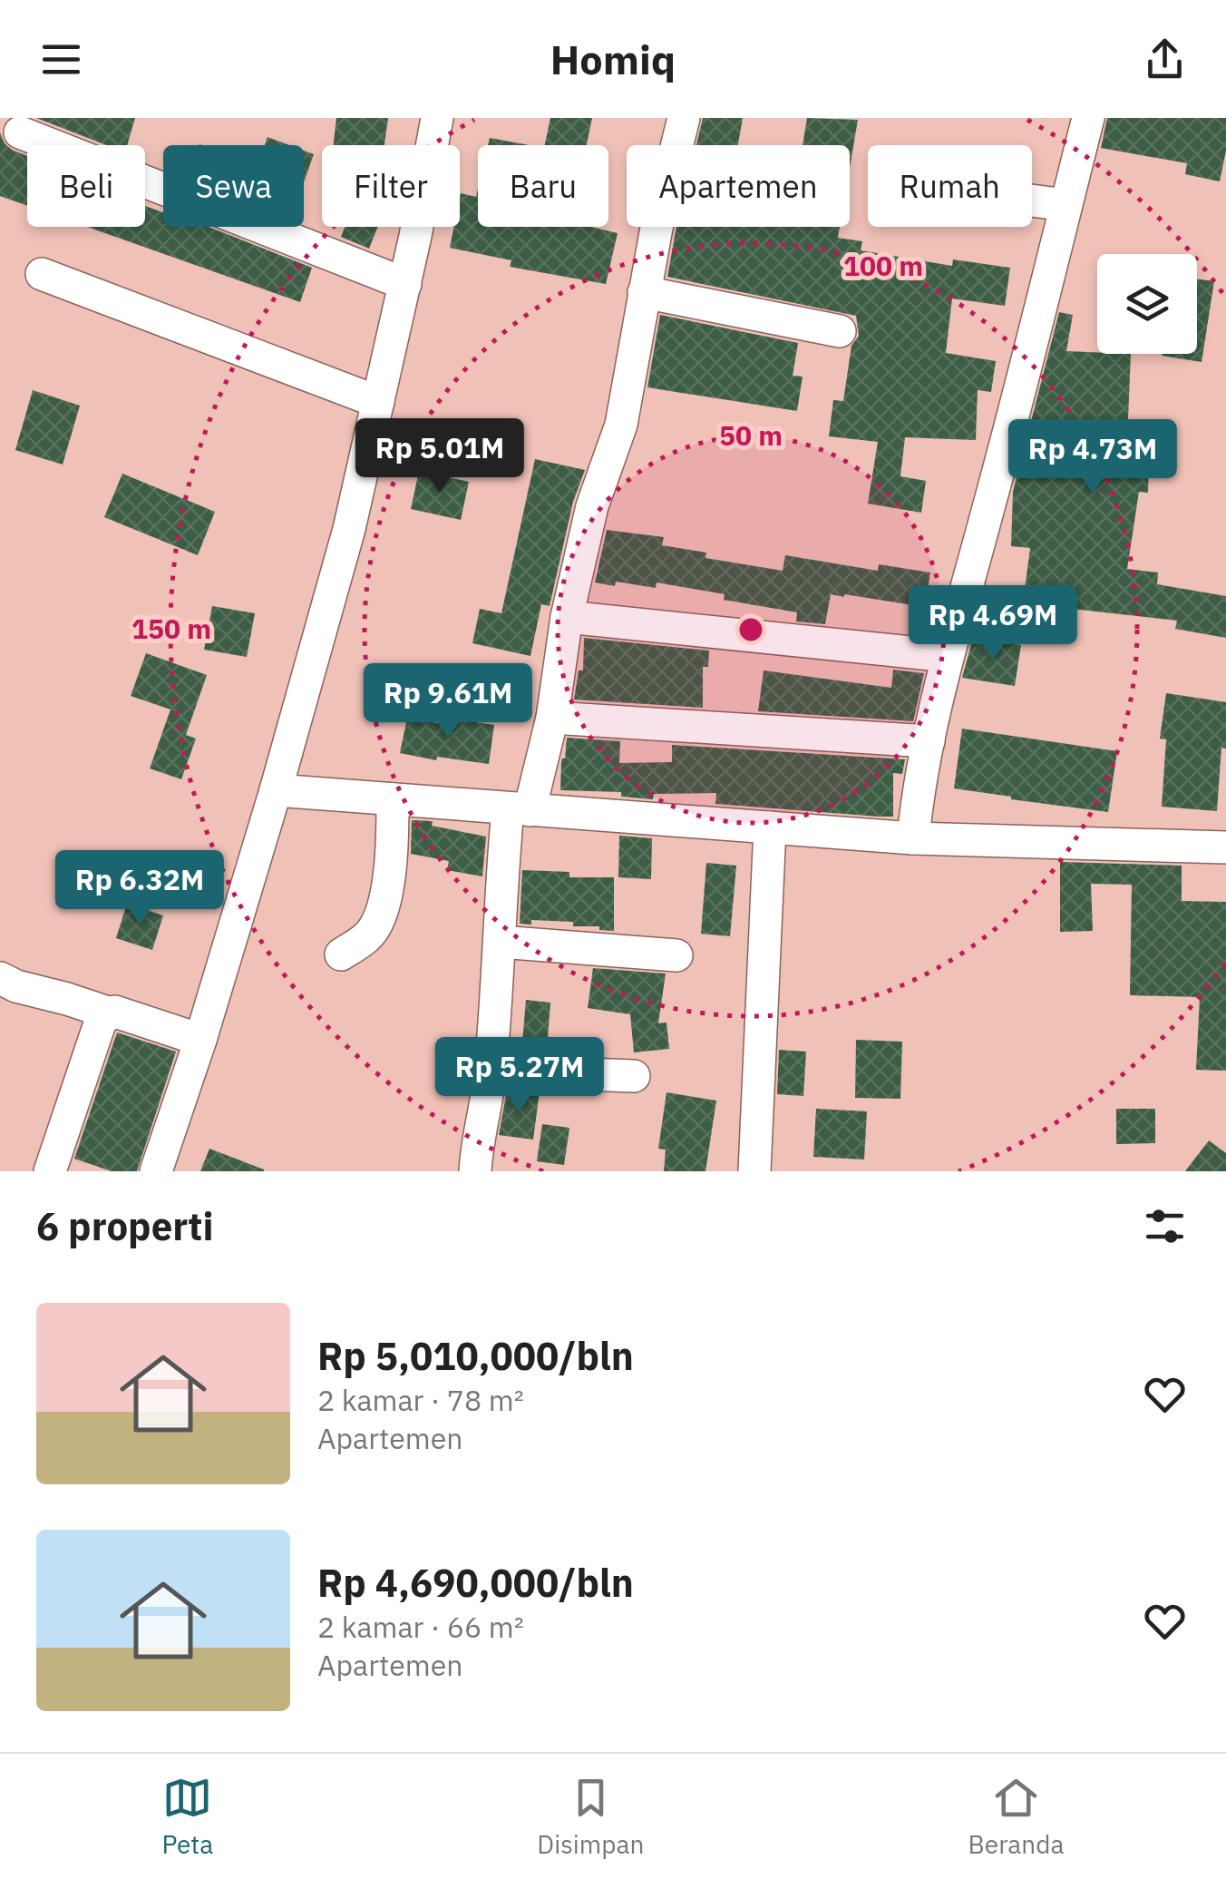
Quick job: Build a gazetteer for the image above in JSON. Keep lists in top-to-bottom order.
{
  "page": {
    "header": "Homiq",
    "chip": [
      "Beli",
      "Sewa",
      "Filter",
      "Baru",
      "Apartemen",
      "Rumah"
    ],
    "price": [
      "Rp 5.01M",
      "Rp 4.73M",
      "Rp 4.69M",
      "Rp 9.61M",
      "Rp 6.32M",
      "Rp 5.27M"
    ],
    "heading": "6 properti",
    "list": [
      {
        "name": "Rp 5,010,000/bln",
        "note": "2 kamar · 78 m² · Apartemen"
      },
      {
        "name": "Rp 4,690,000/bln",
        "note": "2 kamar · 66 m² · Apartemen"
      }
    ],
    "tabs": ["Peta", "Disimpan", "Beranda"]
  },
  "rings": ["100 m", "50 m", "150 m"]
}
